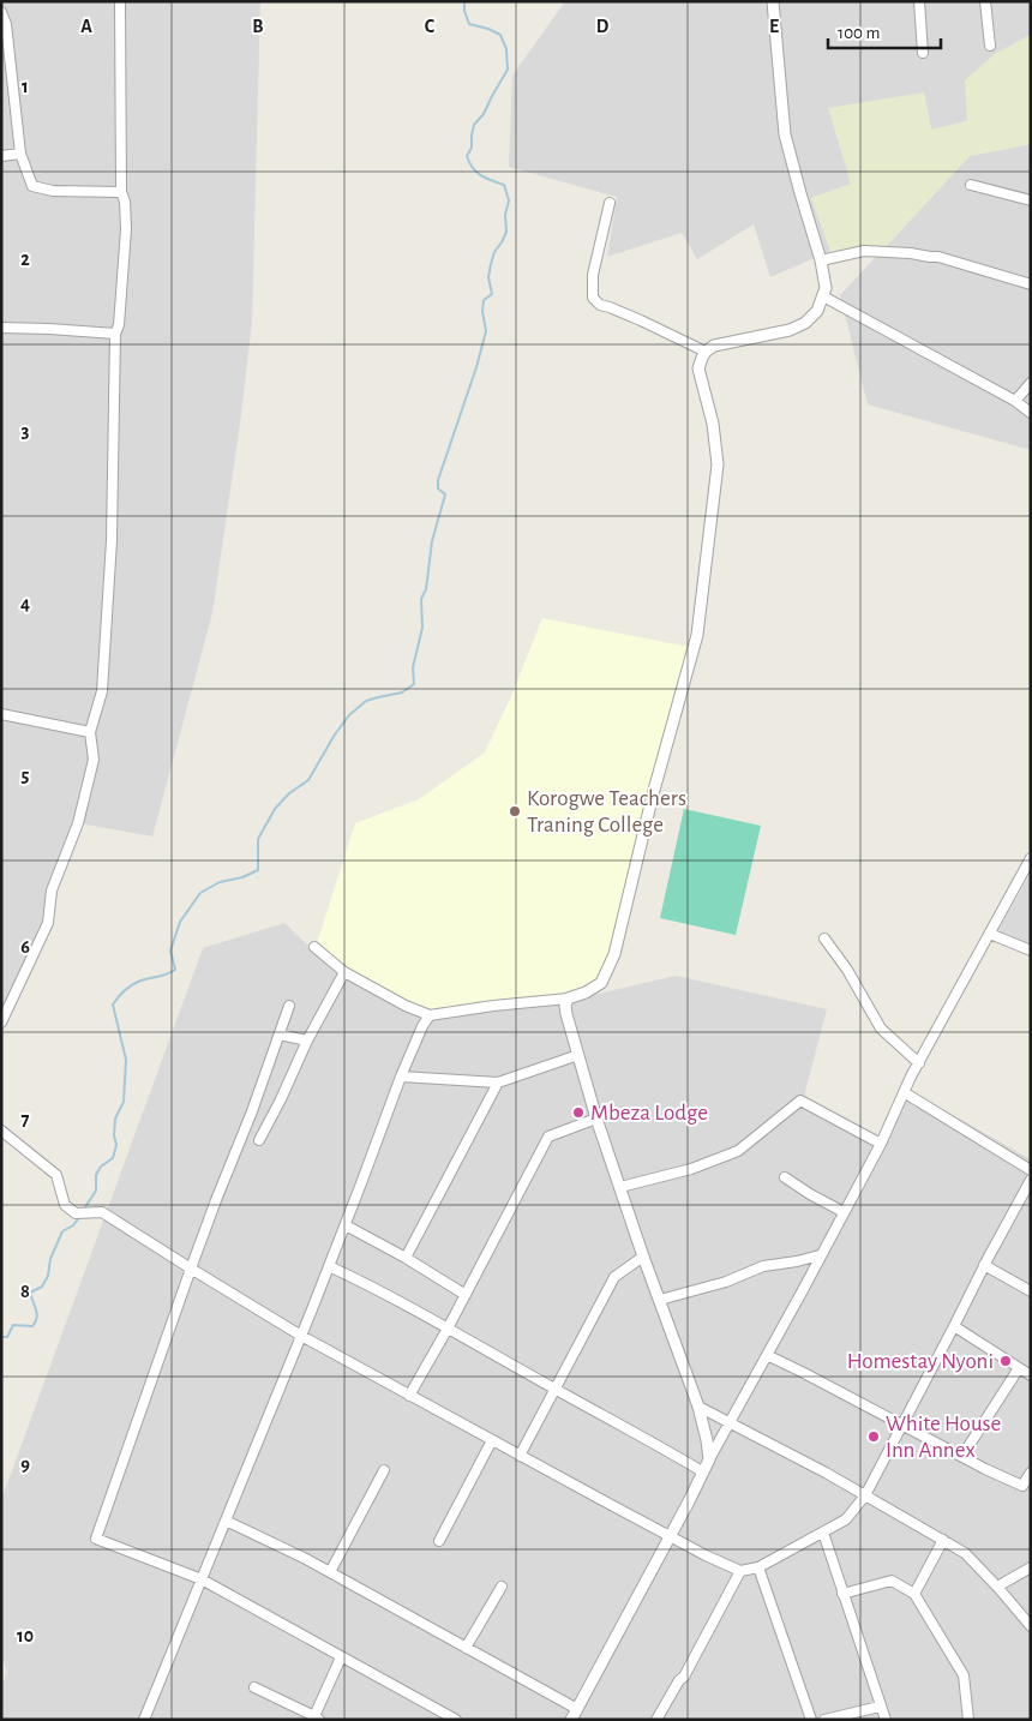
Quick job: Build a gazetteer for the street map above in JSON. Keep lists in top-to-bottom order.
{
  "places": [
    "Korogwe Teachers Traning College",
    "Mbeza Lodge",
    "Homestay Nyoni",
    "White House Inn Annex"
  ],
  "scale_bar": "100 m",
  "grid": {
    "columns": [
      "A",
      "B",
      "C",
      "D",
      "E"
    ],
    "rows": [
      "1",
      "2",
      "3",
      "4",
      "5",
      "6",
      "7",
      "8",
      "9",
      "10"
    ]
  }
}
